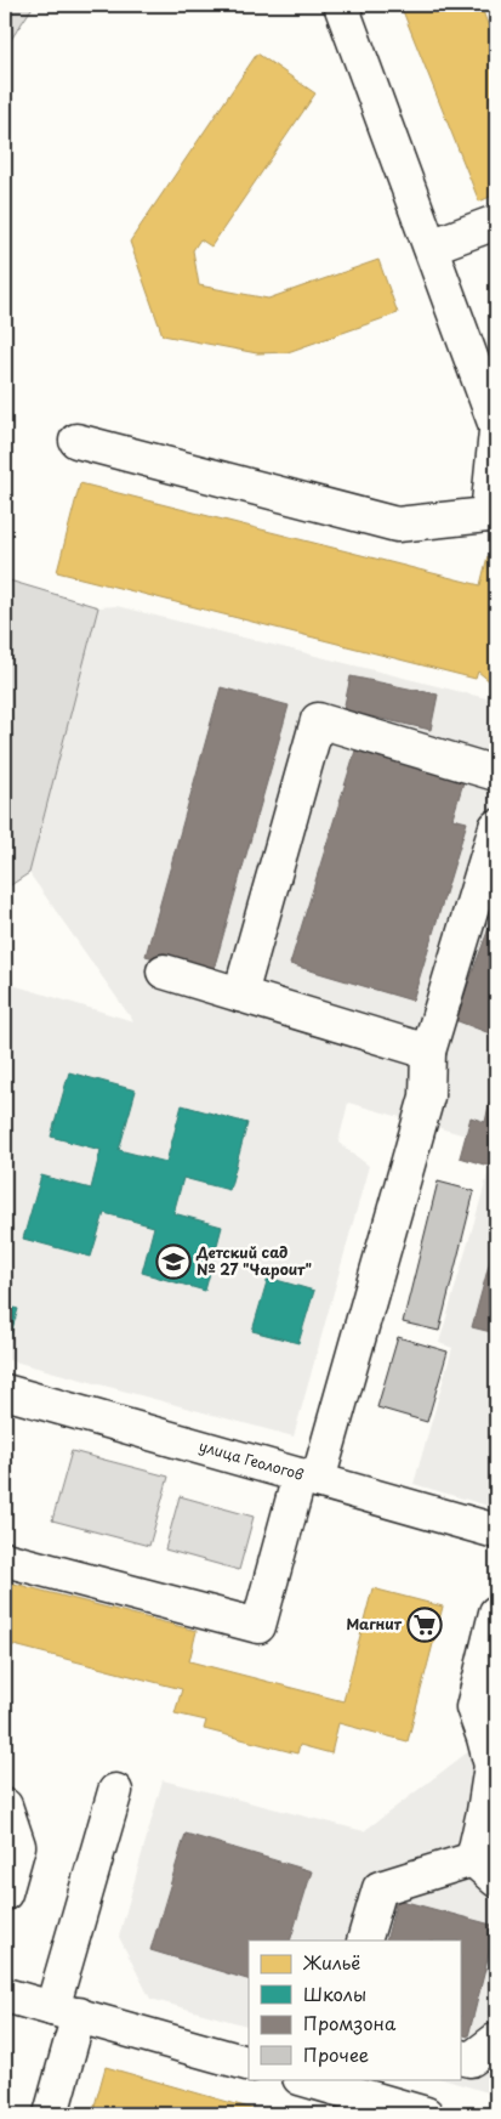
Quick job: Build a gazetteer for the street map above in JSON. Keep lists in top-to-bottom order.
{
  "streets": {
    "street": ["улица Геологов"]
  },
  "places": {
    "school or university": ["Детский сад № 27 \"Чароит\""],
    "supermarket": ["Магнит"]
  },
  "legend": [
    "Жильё",
    "Школы",
    "Промзона",
    "Прочее"
  ]
}
